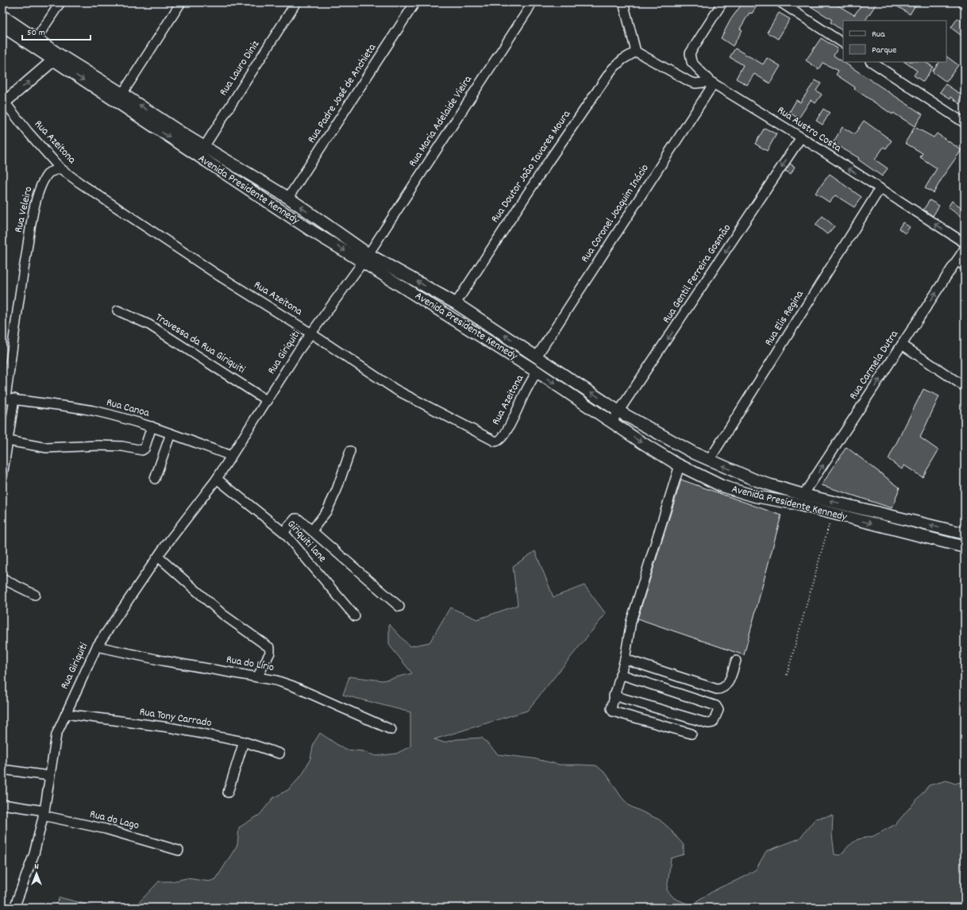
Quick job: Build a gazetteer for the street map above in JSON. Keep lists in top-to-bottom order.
{
  "streets": {
    "main road": ["Avenida Presidente Kennedy"],
    "street": [
      "Rua Lauro Diniz",
      "Rua Padre José de Anchieta",
      "Rua Maria Adelaide Vieira",
      "Rua Austro Costa",
      "Rua Azeitona",
      "Rua Doutor João Tavares Moura",
      "Rua Veleiro",
      "Rua Coronel Joaquim Inácio",
      "Rua Gentil Ferreira Gosmão",
      "Rua Elis Regina",
      "Travessa da Rua Giriquiti",
      "Rua Giriquiti",
      "Rua Carmela Dutra",
      "Rua Canoa",
      "Giriquiti lane",
      "Rua do Lírio",
      "Rua Tony Carrado",
      "Rua do Lago"
    ]
  },
  "crossings": [
    ["Rua Lauro Diniz", "Avenida Presidente Kennedy"],
    ["Rua Padre José de Anchieta", "Avenida Presidente Kennedy"],
    ["Rua Maria Adelaide Vieira", "Avenida Presidente Kennedy"],
    ["Rua Maria Adelaide Vieira", "Rua Giriquiti"],
    ["Rua Austro Costa", "Rua Coronel Joaquim Inácio"],
    ["Rua Austro Costa", "Rua Gentil Ferreira Gosmão"],
    ["Rua Austro Costa", "Rua Elis Regina"],
    ["Rua Azeitona", "Avenida Presidente Kennedy"],
    ["Rua Azeitona", "Rua Veleiro"],
    ["Rua Azeitona", "Rua Giriquiti"],
    ["Rua Doutor João Tavares Moura", "Avenida Presidente Kennedy"],
    ["Avenida Presidente Kennedy", "Rua Coronel Joaquim Inácio"],
    ["Avenida Presidente Kennedy", "Rua Gentil Ferreira Gosmão"],
    ["Avenida Presidente Kennedy", "Rua Elis Regina"],
    ["Avenida Presidente Kennedy", "Rua Giriquiti"],
    ["Avenida Presidente Kennedy", "Rua Carmela Dutra"],
    ["Rua Veleiro", "Rua Canoa"],
    ["Travessa da Rua Giriquiti", "Rua Giriquiti"],
    ["Rua Giriquiti", "Rua Canoa"],
    ["Rua Giriquiti", "Giriquiti lane"],
    ["Rua Giriquiti", "Rua do Lírio"],
    ["Rua Giriquiti", "Rua Tony Carrado"],
    ["Rua Giriquiti", "Rua do Lago"]
  ],
  "one_way": ["Rua Austro Costa", "Rua Gentil Ferreira Gosmão", "Rua Carmela Dutra"],
  "legend": ["Rua", "Parque"],
  "scale_bar": "50 m",
  "north": "top"
}
